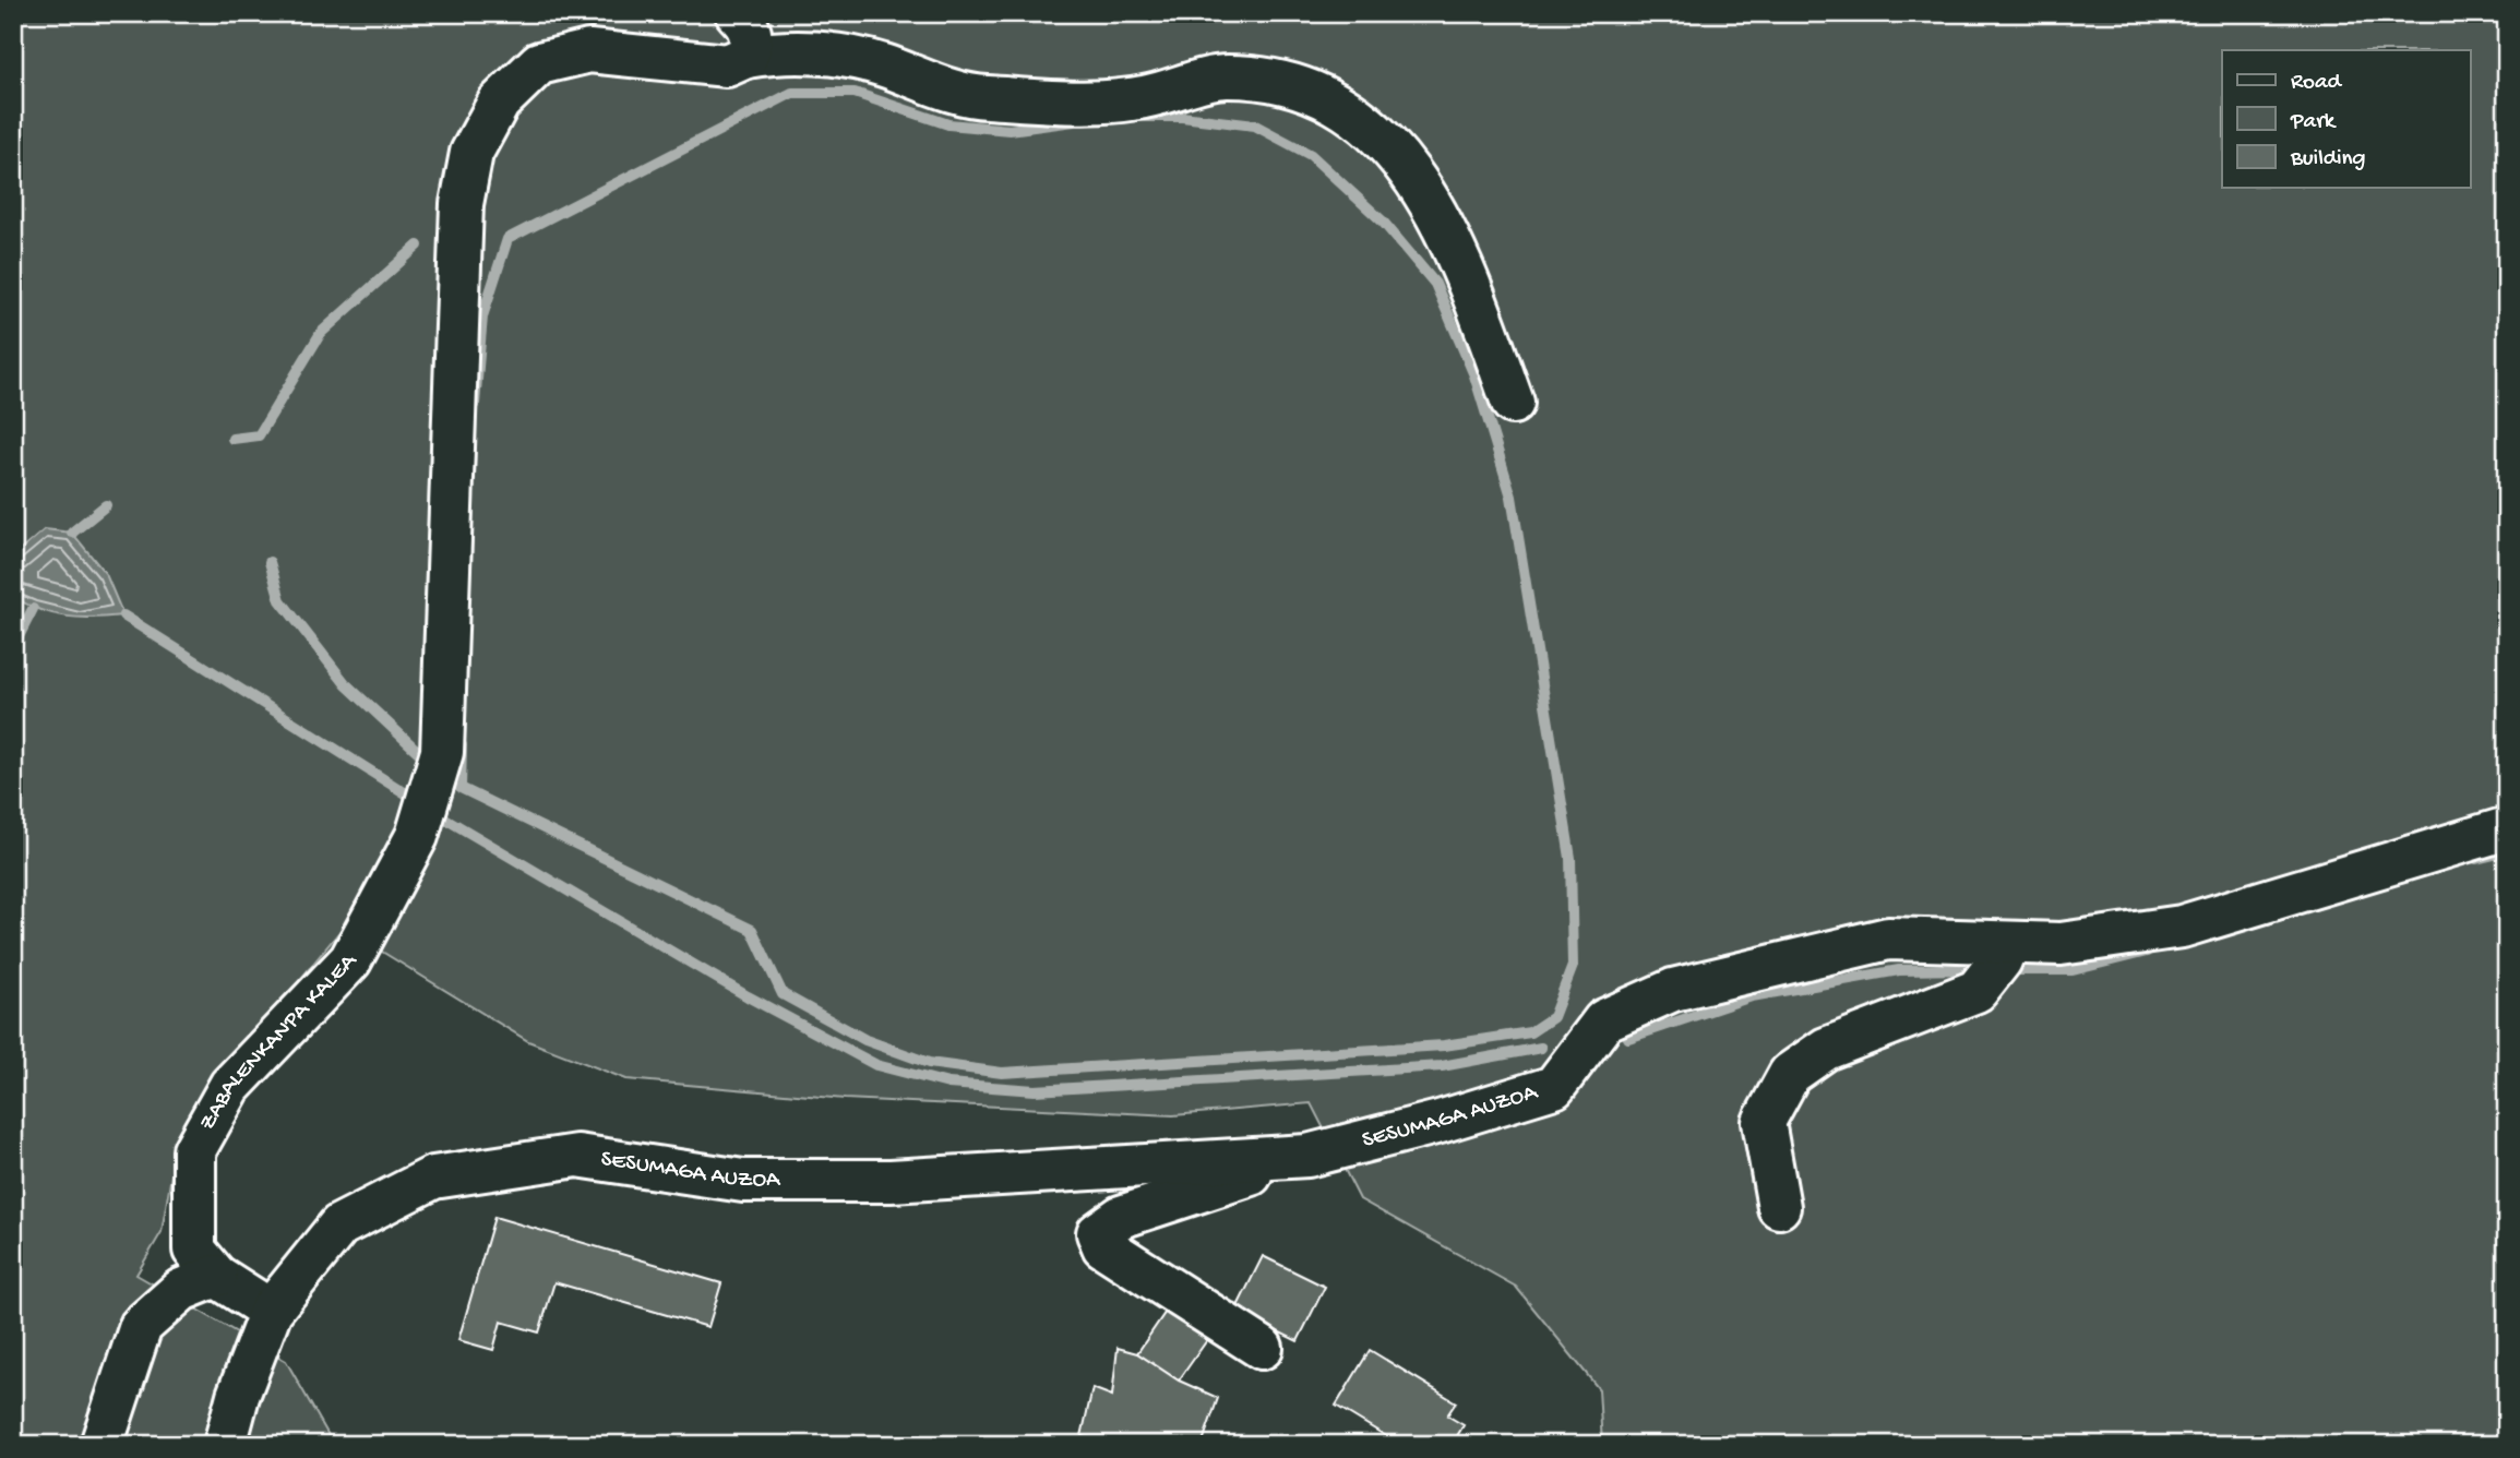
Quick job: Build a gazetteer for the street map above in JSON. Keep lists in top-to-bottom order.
{
  "streets": {
    "street": ["ZABALENKANPA KALEA", "SESUMAGA AUZOA"]
  },
  "crossings": [
    ["ZABALENKANPA KALEA", "SESUMAGA AUZOA"]
  ],
  "legend": ["Road", "Park", "Building"]
}
